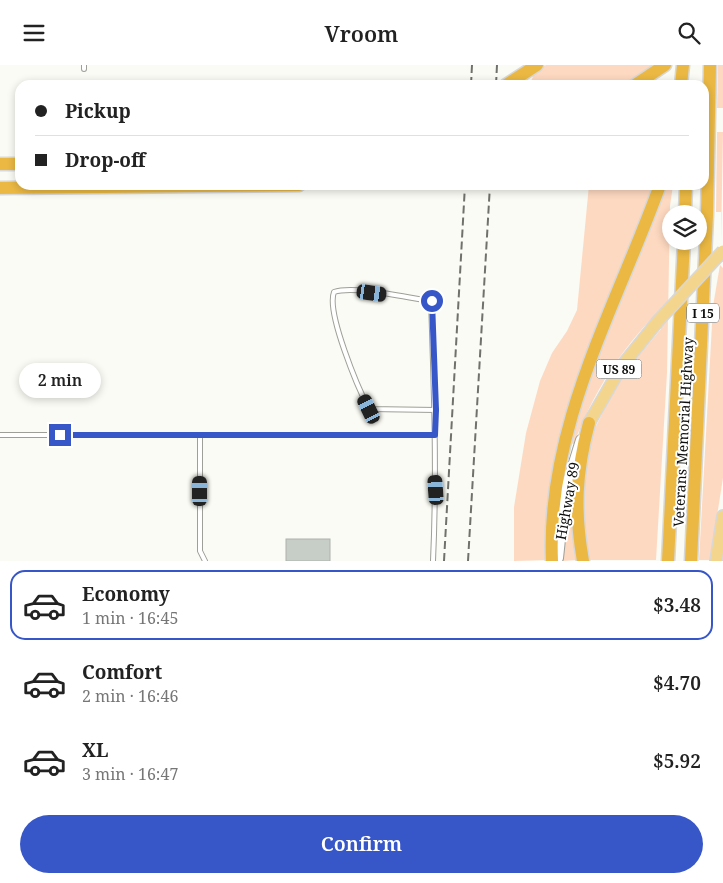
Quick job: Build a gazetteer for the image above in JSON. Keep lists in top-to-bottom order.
{
  "streets": {
    "highway": ["I 15", "Veterans Memorial Highway"],
    "main road": ["US 89", "Highway 89"]
  },
  "page": {
    "header": "Vroom",
    "banner": ["Pickup", "Drop-off"],
    "bubble": "2 min",
    "list": [
      {
        "name": "Economy",
        "note": "1 min · 16:45",
        "value": "$3.48"
      },
      {
        "name": "Comfort",
        "note": "2 min · 16:46",
        "value": "$4.70"
      },
      {
        "name": "XL",
        "note": "3 min · 16:47",
        "value": "$5.92"
      }
    ],
    "buttons": "Confirm"
  }
}
